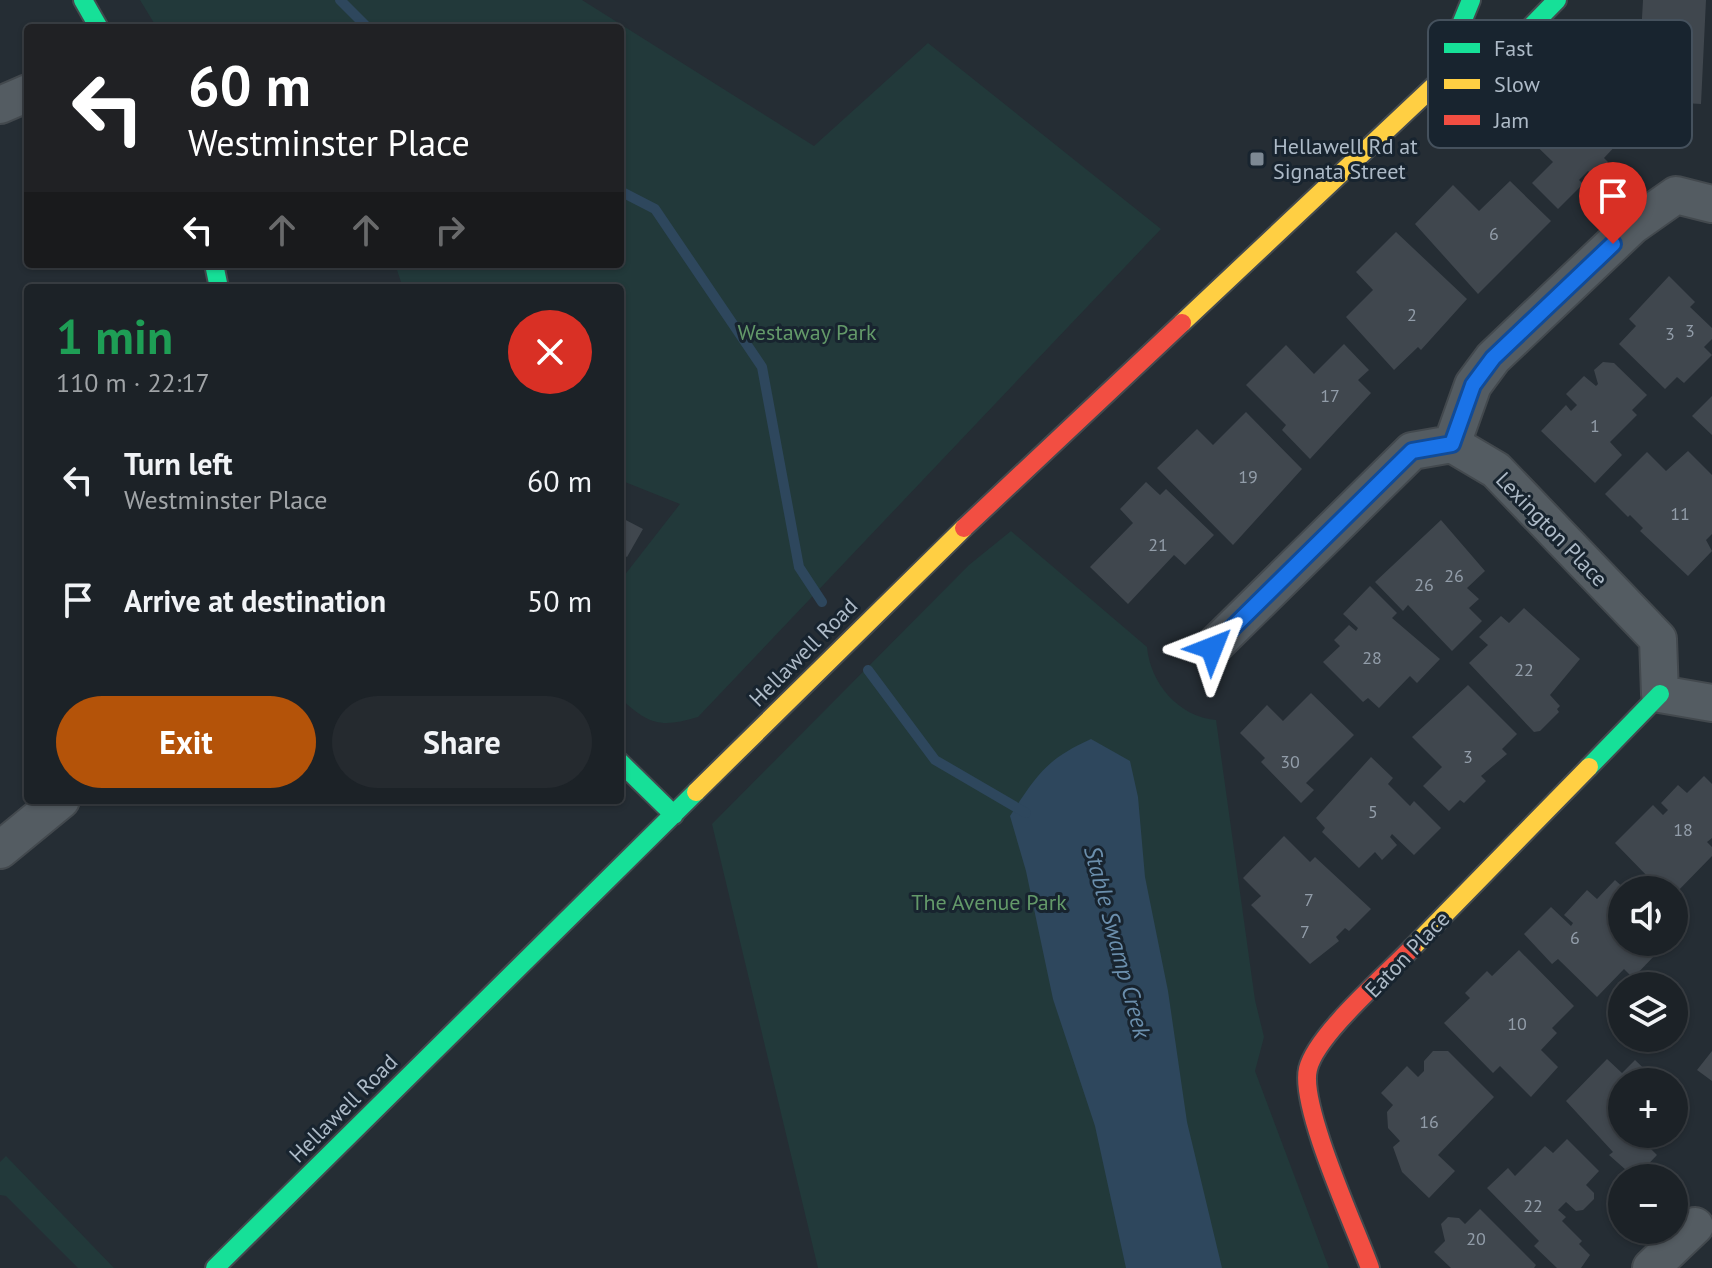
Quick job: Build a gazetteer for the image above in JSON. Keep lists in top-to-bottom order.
{
  "streets": {
    "street": ["Lexington Place", "Hellawell Road", "Eaton Place"]
  },
  "crossings": [
    ["Lexington Place", "Eaton Place"]
  ],
  "water": ["Stable Swamp Creek"],
  "parks": ["Westaway Park", "The Avenue Park"],
  "places": {
    "transit": ["Hellawell Rd at Signata Street"]
  },
  "house_numbers": [
    "6",
    "2",
    "3",
    "3",
    "17",
    "1",
    "19",
    "11",
    "21",
    "26",
    "26",
    "28",
    "22",
    "3",
    "30",
    "5",
    "18",
    "7",
    "7",
    "6",
    "10",
    "16",
    "22",
    "20"
  ],
  "legend": ["Fast", "Slow", "Jam"],
  "page": {
    "turn": ["60 m", "Westminster Place"],
    "heading": ["1 min", "110 m · 22:17"],
    "list": [
      {
        "name": "Turn left",
        "note": "Westminster Place",
        "value": "60 m"
      },
      {
        "name": "Arrive at destination",
        "value": "50 m"
      }
    ],
    "buttons": ["Exit", "Share"],
    "map_buttons": ["+", "−"]
  }
}
